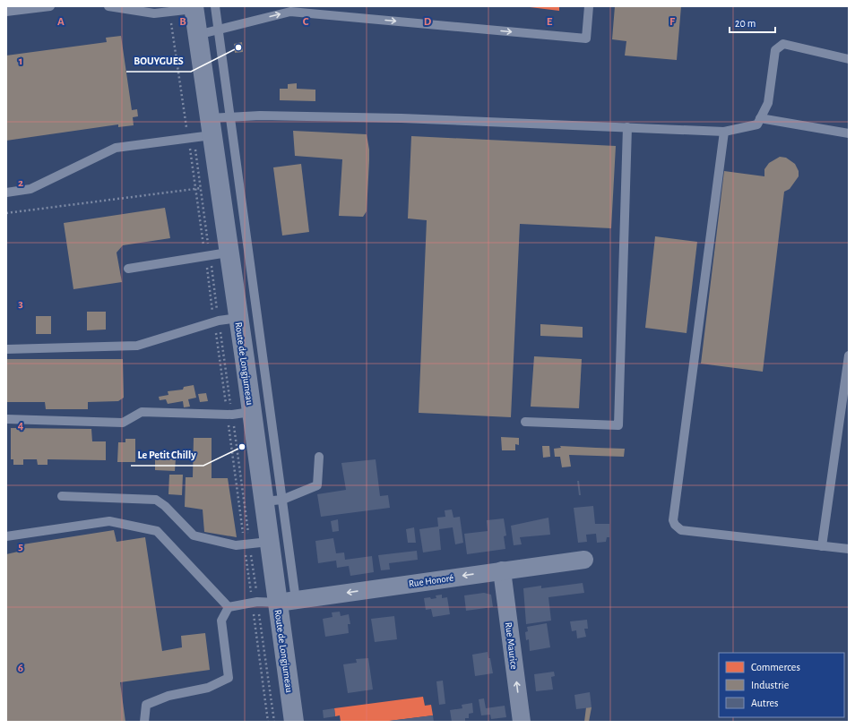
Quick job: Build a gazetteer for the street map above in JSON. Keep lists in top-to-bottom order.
{
  "streets": {
    "street": ["Route de Longjumeau", "Rue Honoré", "Rue Maurice"]
  },
  "crossings": [
    ["Route de Longjumeau", "Rue Honoré"],
    ["Rue Honoré", "Rue Maurice"]
  ],
  "one_way": ["Rue Honoré", "Rue Maurice"],
  "places": ["BOUYGUES", "Le Petit Chilly"],
  "legend": ["Commerces", "Industrie", "Autres"],
  "scale_bar": "20 m",
  "grid": {
    "columns": [
      "A",
      "B",
      "C",
      "D",
      "E",
      "F"
    ],
    "rows": [
      "1",
      "2",
      "3",
      "4",
      "5",
      "6"
    ]
  }
}
